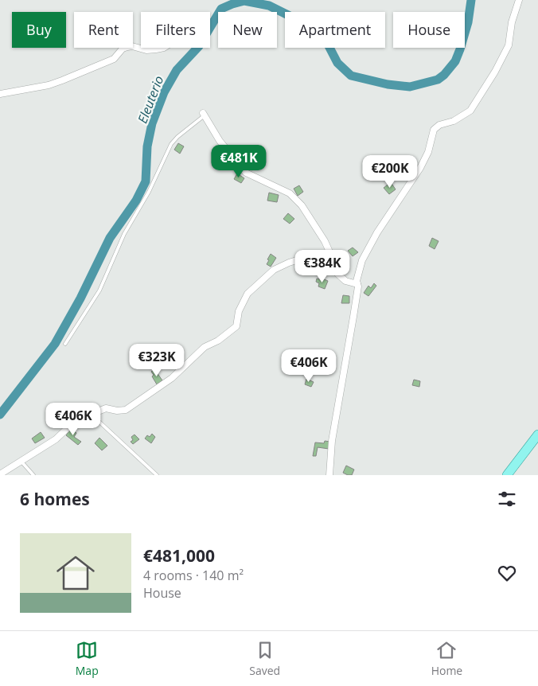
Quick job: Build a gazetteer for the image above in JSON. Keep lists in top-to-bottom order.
{
  "water": ["Eleuterio"],
  "page": {
    "chip": [
      "Buy",
      "Rent",
      "Filters",
      "New",
      "Apartment",
      "House"
    ],
    "price": [
      "€481K",
      "€200K",
      "€384K",
      "€323K",
      "€406K",
      "€406K"
    ],
    "heading": "6 homes",
    "list": [
      {
        "name": "€481,000",
        "note": "4 rooms · 140 m² · House"
      }
    ],
    "tabs": ["Map", "Saved", "Home"]
  }
}
